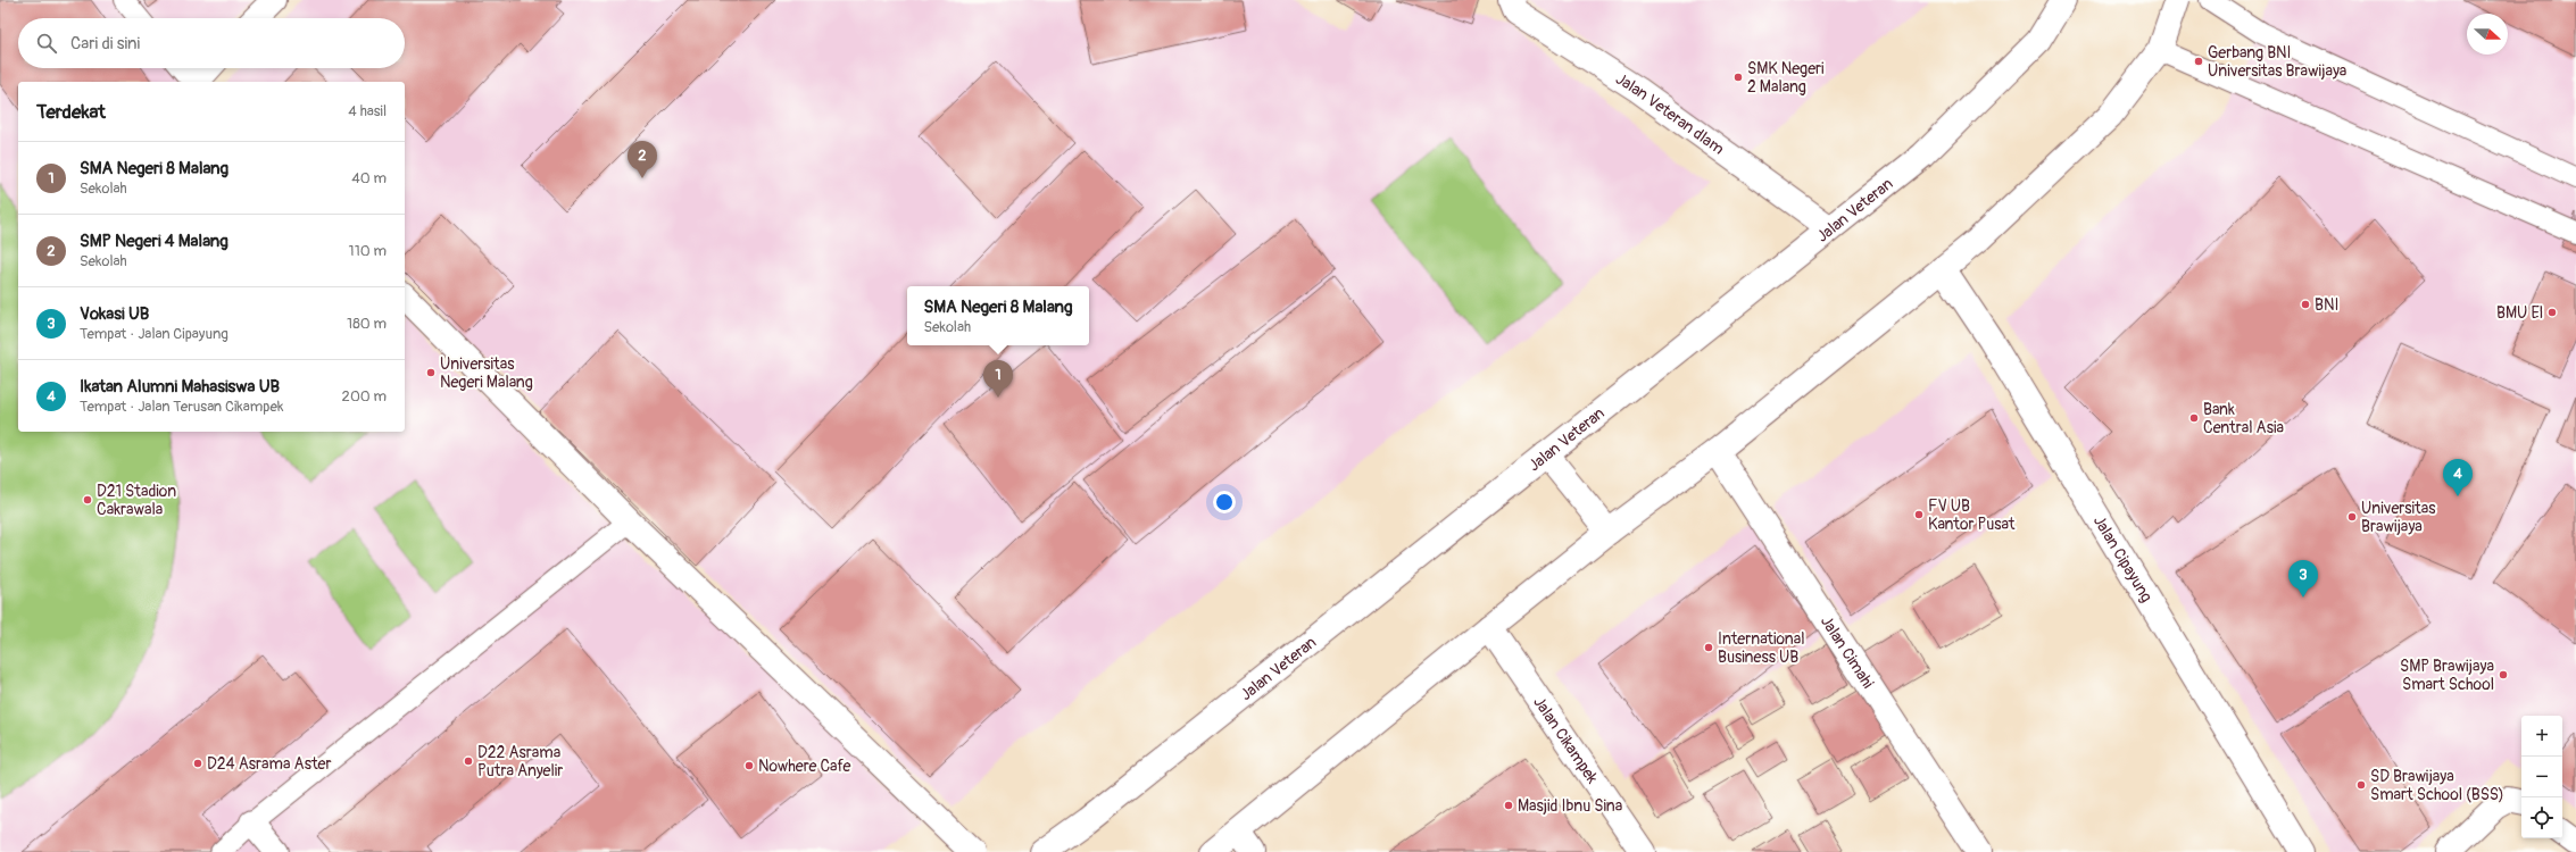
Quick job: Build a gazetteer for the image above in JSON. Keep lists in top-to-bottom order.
{
  "streets": {
    "street": [
      "Jalan Veteran dlam",
      "Jalan Veteran",
      "Jalan Cipayung",
      "Jalan Cimahi",
      "Jalan Cikampek"
    ]
  },
  "crossings": [
    ["Jalan Veteran dlam", "Jalan Veteran"]
  ],
  "places": [
    "Gerbang BNI Universitas Brawijaya",
    "SMK Negeri 2 Malang",
    "BNI",
    "BMU El",
    "Universitas Negeri Malang",
    "Bank Central Asia",
    "D21 Stadion Cakrawala",
    "FV UB Kantor Pusat",
    "Universitas Brawijaya",
    "International Business UB",
    "SMP Brawijaya Smart School",
    "D22 Asrama Putra Anyelir",
    "D24 Asrama Aster",
    "Nowhere Cafe",
    "SD Brawijaya Smart School (BSS)",
    "Masjid Ibnu Sina"
  ],
  "north": "right",
  "page": {
    "search": "Cari di sini",
    "heading": ["Terdekat", "4 hasil"],
    "pins": [
      "2",
      "1",
      "4",
      "3"
    ],
    "list": [
      {
        "mark": "1",
        "name": "SMA Negeri 8 Malang",
        "note": "Sekolah",
        "value": "40 m"
      },
      {
        "mark": "2",
        "name": "SMP Negeri 4 Malang",
        "note": "Sekolah",
        "value": "110 m"
      },
      {
        "mark": "3",
        "name": "Vokasi UB",
        "note": "Tempat · Jalan Cipayung",
        "value": "180 m"
      },
      {
        "mark": "4",
        "name": "Ikatan Alumni Mahasiswa UB",
        "note": "Tempat · Jalan Terusan Cikampek",
        "value": "200 m"
      }
    ],
    "popup": ["SMA Negeri 8 Malang", "Sekolah"],
    "map_buttons": ["+", "−"]
  }
}
